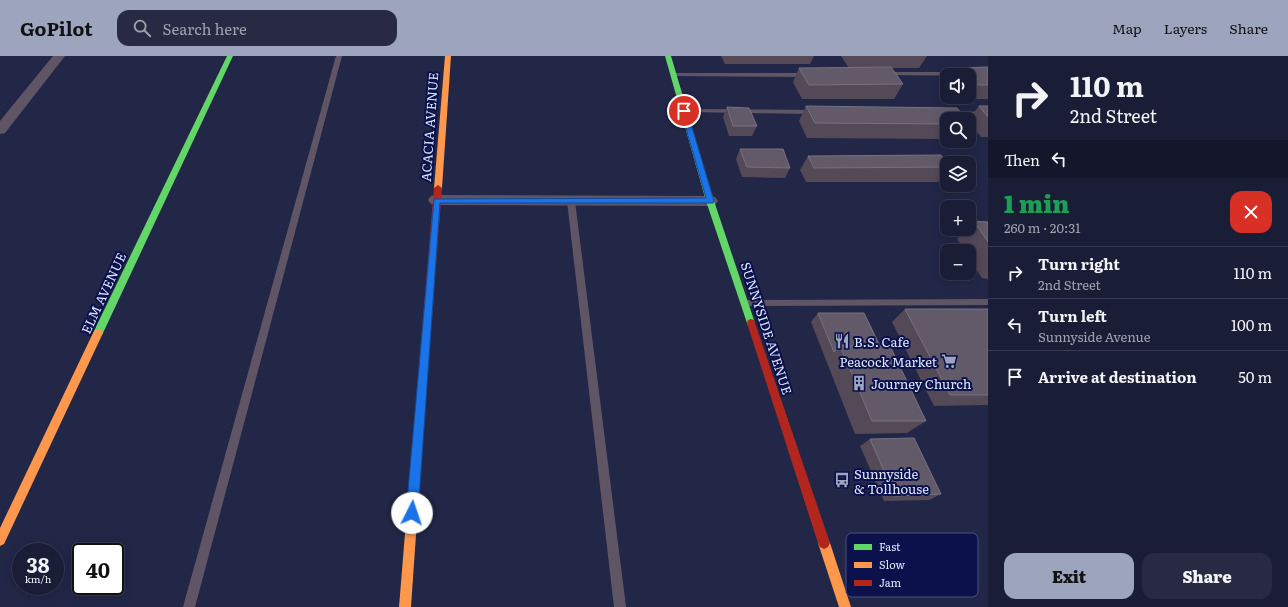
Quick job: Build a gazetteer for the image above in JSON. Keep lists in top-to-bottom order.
{
  "streets": {
    "street": ["ACACIA AVENUE", "ELM AVENUE", "SUNNYSIDE AVENUE"]
  },
  "places": {
    "restaurant": ["B.S. Cafe"],
    "supermarket": ["Peacock Market"],
    "building": ["Journey Church"],
    "bus stop": ["Sunnyside & Tollhouse"]
  },
  "legend": ["Fast", "Slow", "Jam"],
  "page": {
    "header": "GoPilot",
    "search": "Search here",
    "nav": ["Map", "Layers", "Share"],
    "turn": ["110 m", "2nd Street"],
    "map_buttons": ["+", "−"],
    "then": "Then",
    "heading": ["1 min", "260 m · 20:31"],
    "list": [
      {
        "name": "Turn right",
        "note": "2nd Street",
        "value": "110 m"
      },
      {
        "name": "Turn left",
        "note": "Sunnyside Avenue",
        "value": "100 m"
      },
      {
        "name": "Arrive at destination",
        "value": "50 m"
      }
    ],
    "speed": "38 km/h",
    "limit": "40",
    "buttons": ["Exit", "Share"]
  }
}
